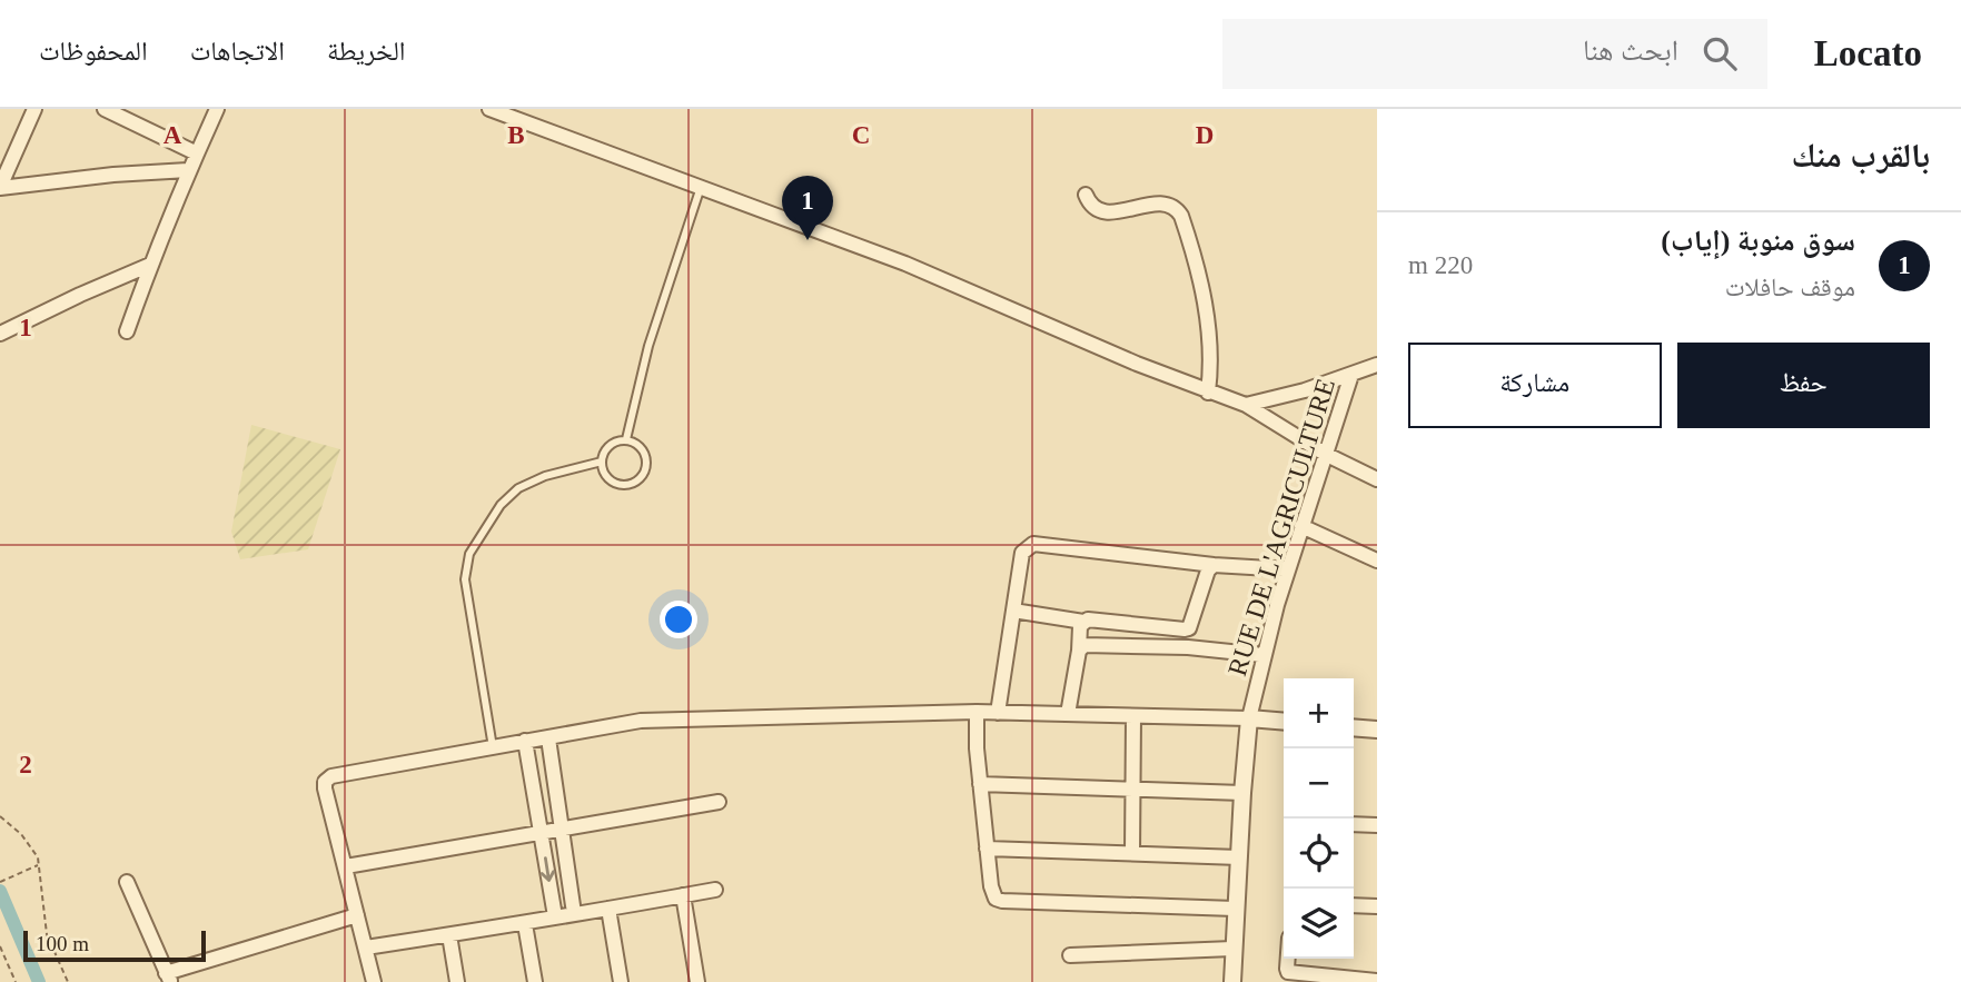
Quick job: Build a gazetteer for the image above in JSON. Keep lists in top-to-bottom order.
{
  "streets": {
    "street": ["RUE DE L'AGRICULTURE"]
  },
  "scale_bar": "100 m",
  "page": {
    "header": "Locato",
    "search": "ابحث هنا",
    "nav": ["الخريطة", "الاتجاهات", "المحفوظات"],
    "heading": "بالقرب منك",
    "pins": "1",
    "list": [
      {
        "mark": "1",
        "name": "سوق منوبة (إياب)",
        "note": "موقف حافلات",
        "value": "220 m"
      }
    ],
    "buttons": ["حفظ", "مشاركة"],
    "map_buttons": ["+", "−"],
    "scale": "100 m"
  },
  "grid": {
    "columns": [
      "A",
      "B",
      "C",
      "D"
    ],
    "rows": ["1", "2"]
  }
}
